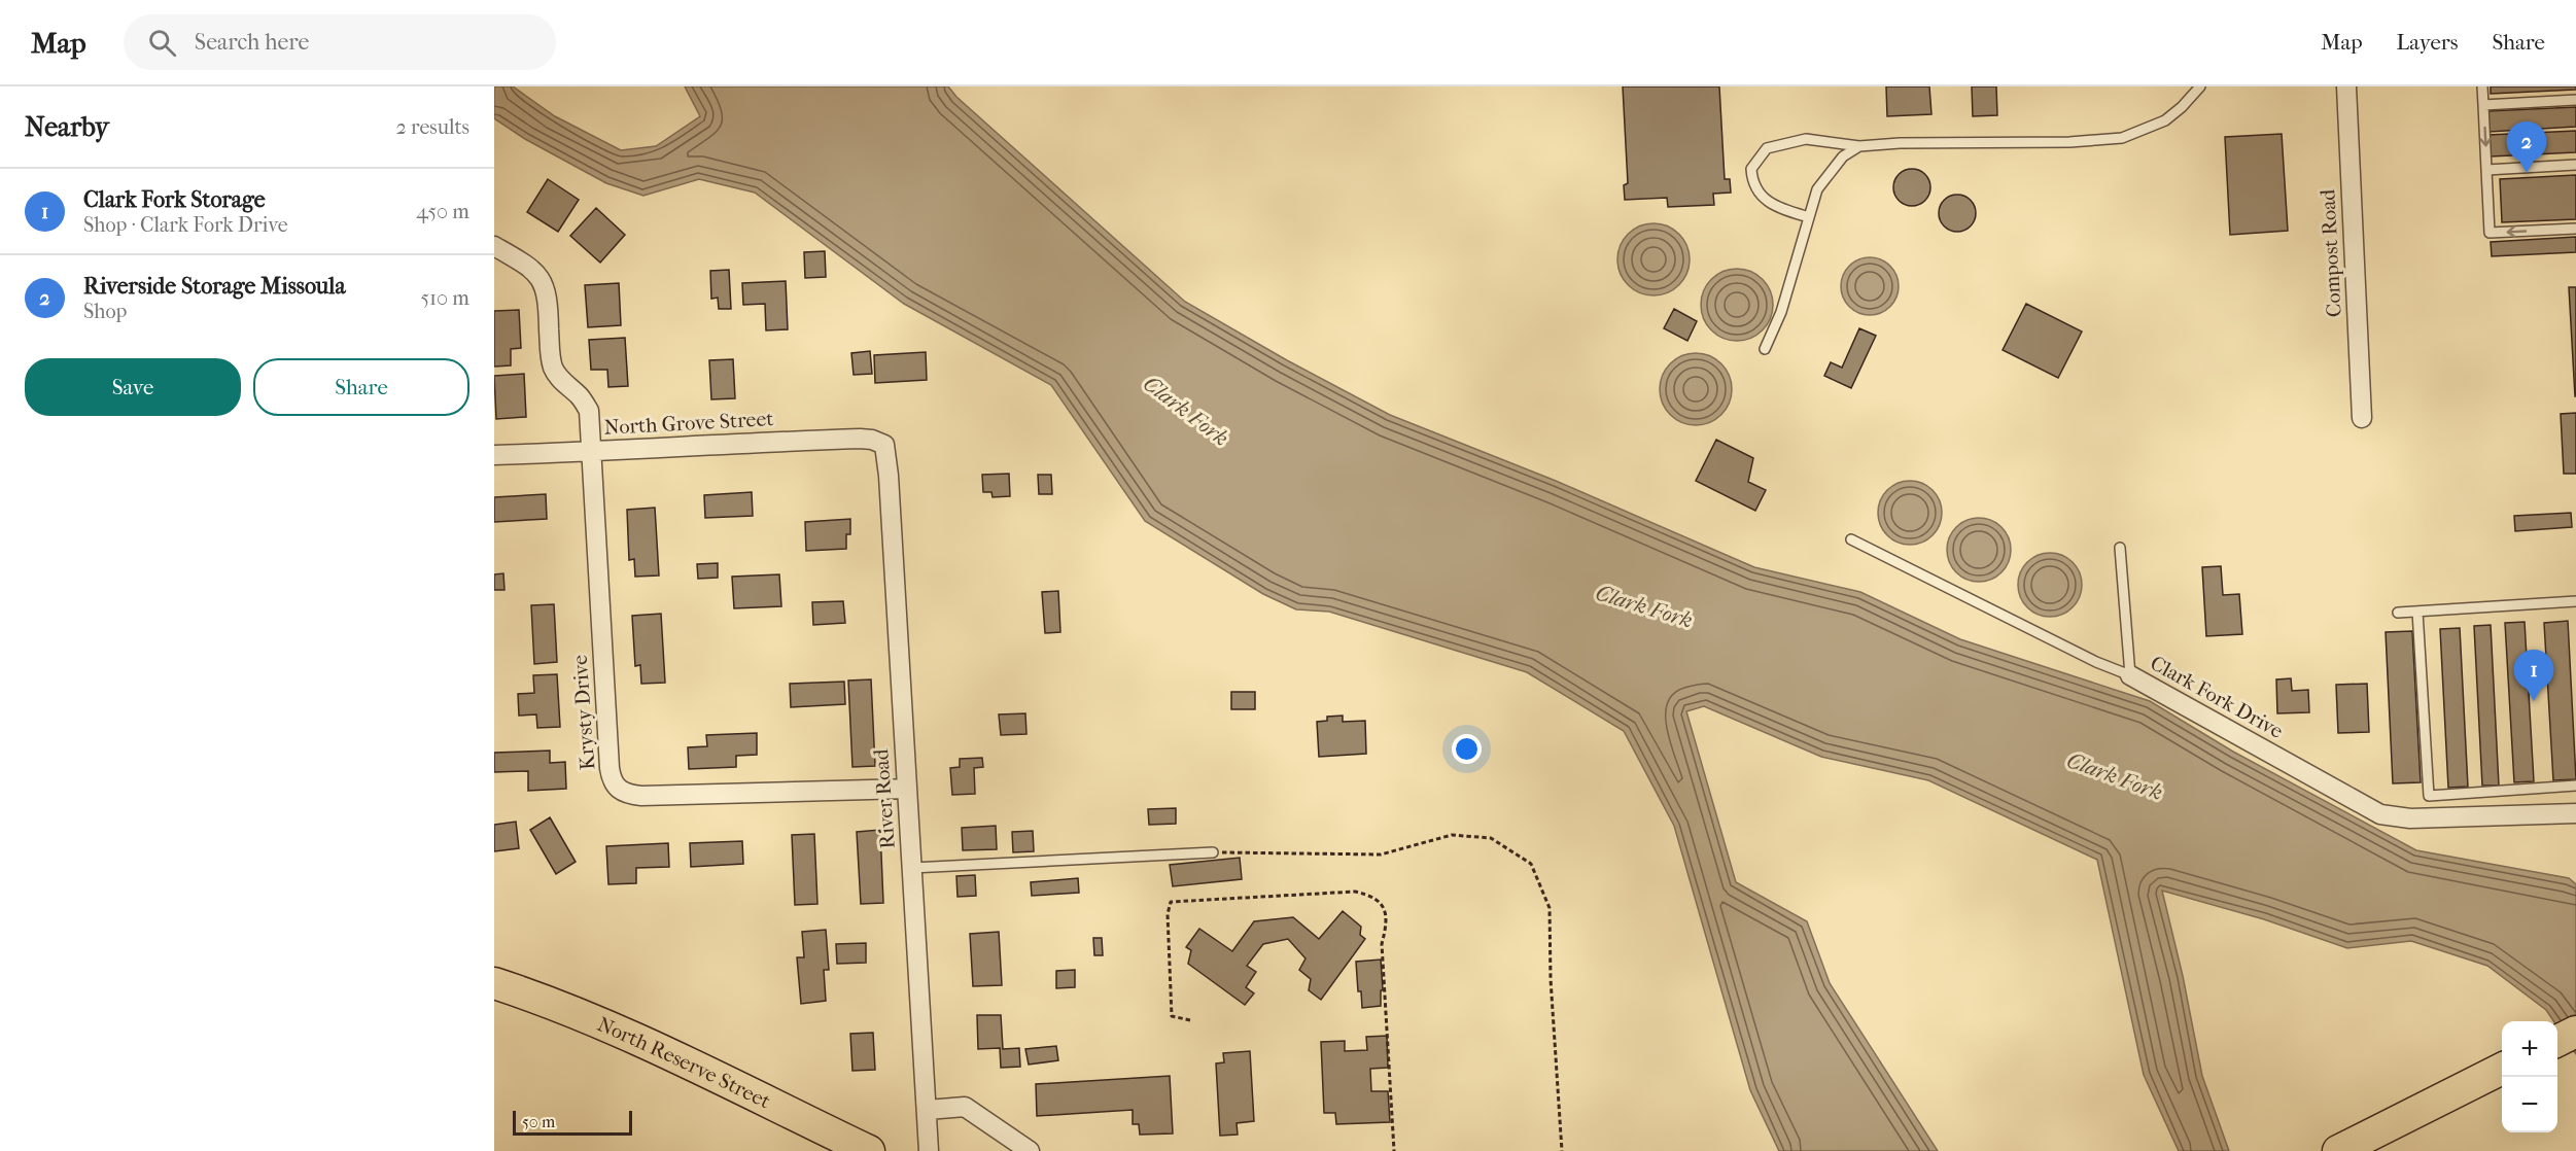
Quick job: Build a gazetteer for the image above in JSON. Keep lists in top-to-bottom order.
{
  "streets": {
    "highway": ["North Reserve Street"],
    "street": [
      "Compost Road",
      "North Grove Street",
      "Clark Fork Drive",
      "Krysty Drive",
      "River Road"
    ]
  },
  "crossings": [
    ["North Grove Street", "Krysty Drive"],
    ["North Grove Street", "River Road"],
    ["Krysty Drive", "River Road"]
  ],
  "water": ["Clark Fork"],
  "scale_bar": "50 m",
  "page": {
    "header": "Map",
    "search": "Search here",
    "nav": ["Map", "Layers", "Share"],
    "heading": ["Nearby", "2 results"],
    "pins": ["2", "1"],
    "list": [
      {
        "mark": "1",
        "name": "Clark Fork Storage",
        "note": "Shop · Clark Fork Drive",
        "value": "450 m"
      },
      {
        "mark": "2",
        "name": "Riverside Storage Missoula",
        "note": "Shop",
        "value": "510 m"
      }
    ],
    "buttons": ["Save", "Share"],
    "map_buttons": ["+", "−"],
    "scale": "50 m"
  }
}
